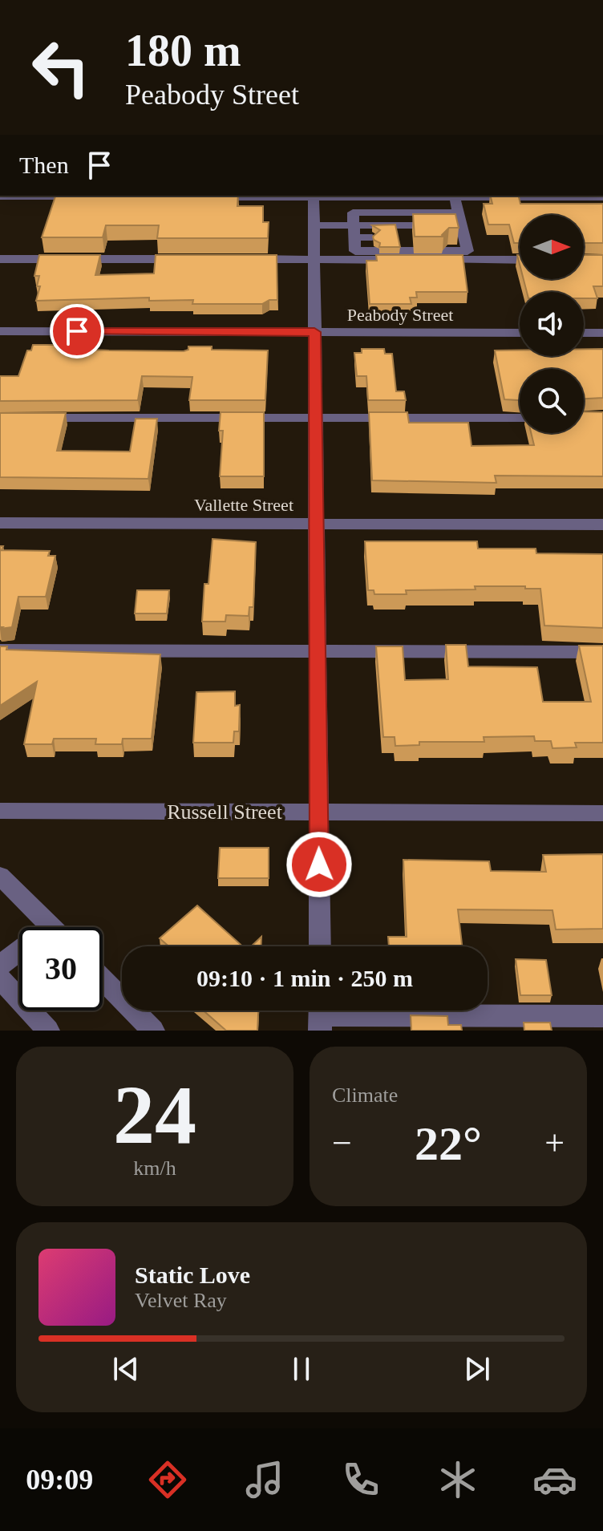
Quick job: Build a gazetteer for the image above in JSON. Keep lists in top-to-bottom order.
{
  "streets": {
    "street": ["Peabody Street", "Vallette Street", "Russell Street"]
  },
  "north": "right",
  "page": {
    "turn": ["180 m", "Peabody Street"],
    "then": "Then",
    "limit": "30",
    "trip": "09:10 · 1 min · 250 m",
    "tile": [
      ["24", "km/h"],
      "Climate"
    ],
    "heat": ["−", "22°", "+"],
    "song": ["Static Love", "Velvet Ray"],
    "tabs": "09:09"
  }
}
